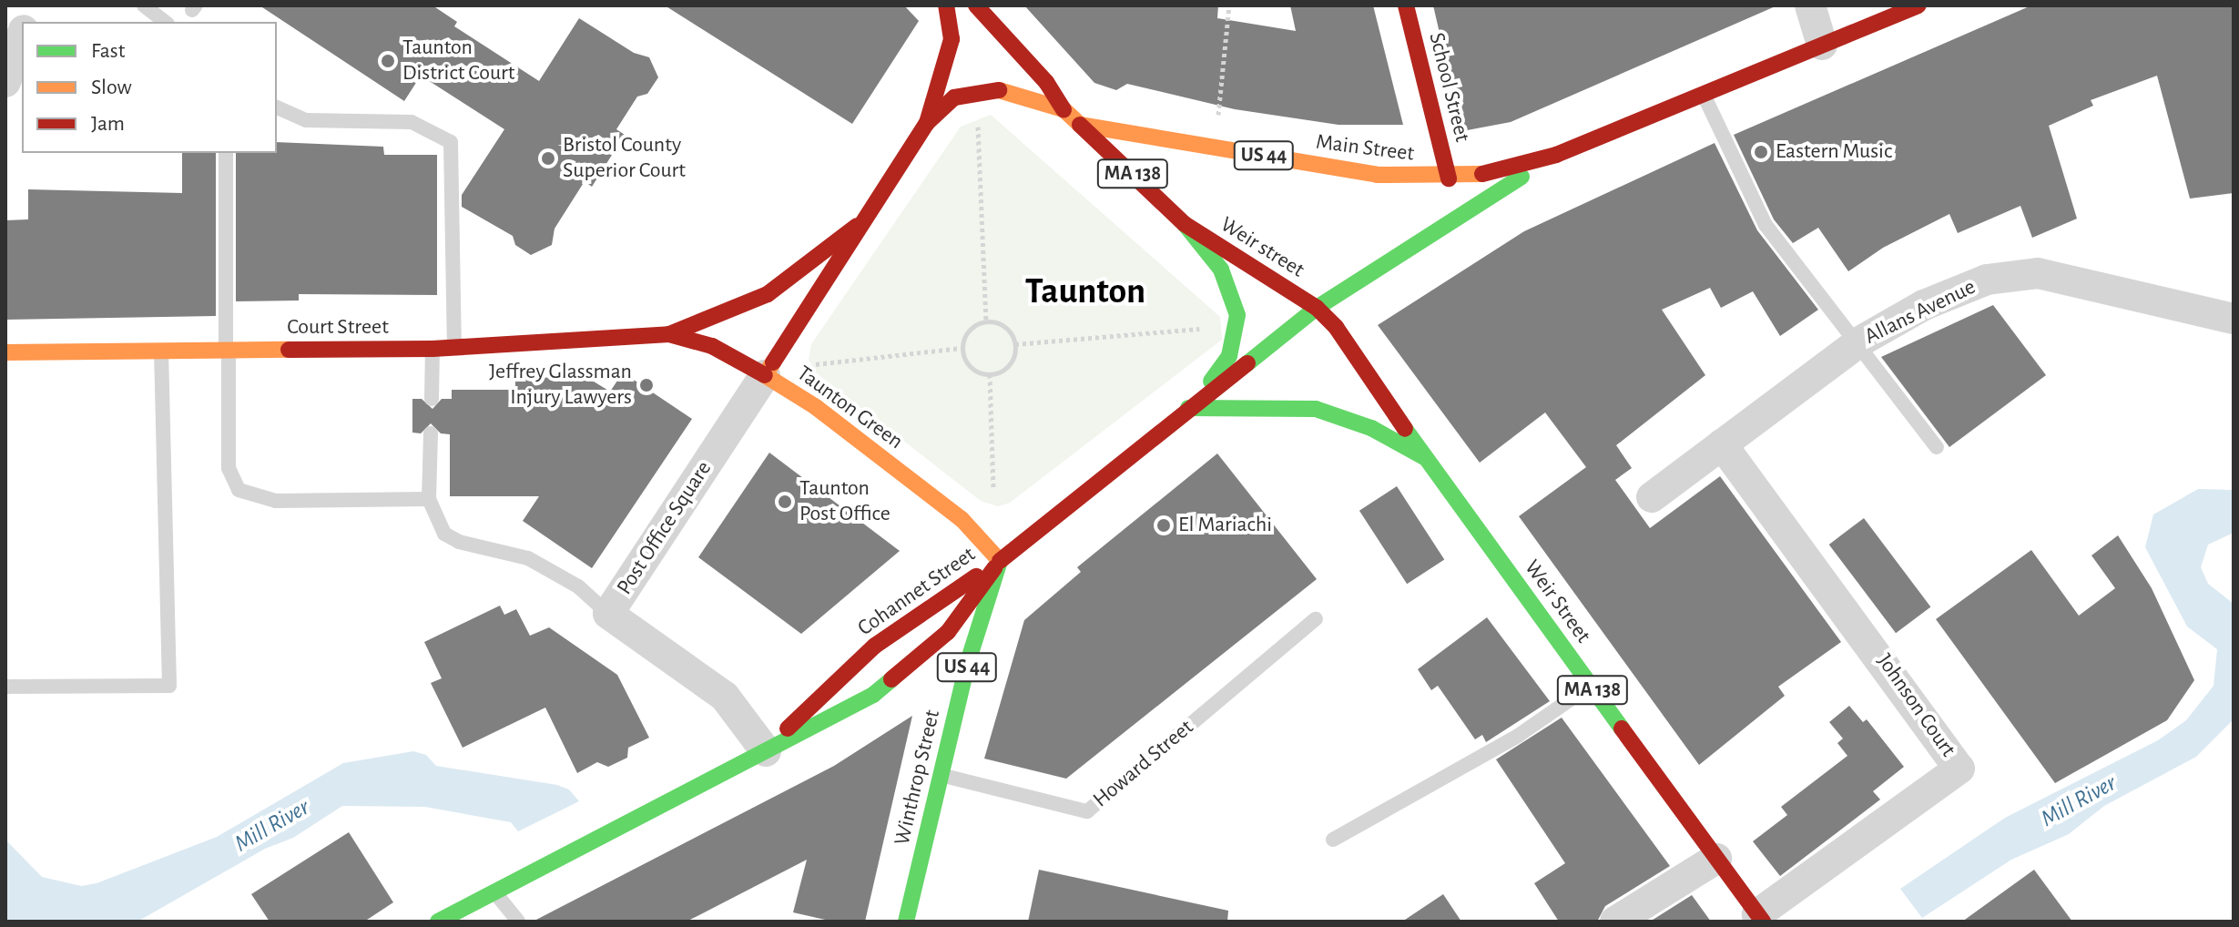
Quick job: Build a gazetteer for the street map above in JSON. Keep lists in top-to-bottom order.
{
  "streets": {
    "main road": [
      "School Street",
      "Main Street",
      "US 44",
      "MA 138",
      "Weir street",
      "Court Street",
      "Taunton Green",
      "Cohannet Street",
      "Weir Street",
      "Winthrop Street"
    ],
    "street": ["Allans Avenue", "Post Office Square", "Johnson Court"],
    "lane": ["Howard Street"]
  },
  "crossings": [
    ["School Street", "Main Street"],
    ["Main Street", "US 44"],
    ["Main Street", "Weir street"],
    ["Main Street", "Taunton Green"],
    ["Main Street", "Weir Street"],
    ["US 44", "MA 138"],
    ["US 44", "Weir street"],
    ["US 44", "Taunton Green"],
    ["US 44", "Cohannet Street"],
    ["US 44", "Weir Street"],
    ["US 44", "Winthrop Street"],
    ["MA 138", "Taunton Green"],
    ["MA 138", "Weir Street"],
    ["Weir street", "Taunton Green"],
    ["Weir street", "Weir Street"],
    ["Allans Avenue", "Johnson Court"],
    ["Court Street", "Taunton Green"],
    ["Court Street", "Post Office Square"],
    ["Taunton Green", "Post Office Square"],
    ["Taunton Green", "Cohannet Street"],
    ["Taunton Green", "Winthrop Street"],
    ["Post Office Square", "Cohannet Street"],
    ["Cohannet Street", "Winthrop Street"],
    ["Weir Street", "Johnson Court"],
    ["Howard Street", "Winthrop Street"]
  ],
  "districts": ["Taunton"],
  "water": ["Mill River"],
  "places": [
    "Taunton District Court",
    "Eastern Music",
    "Bristol County Superior Court",
    "Jeffrey Glassman Injury Lawyers",
    "Taunton Post Office",
    "El Mariachi"
  ],
  "legend": ["Fast", "Slow", "Jam"]
}
